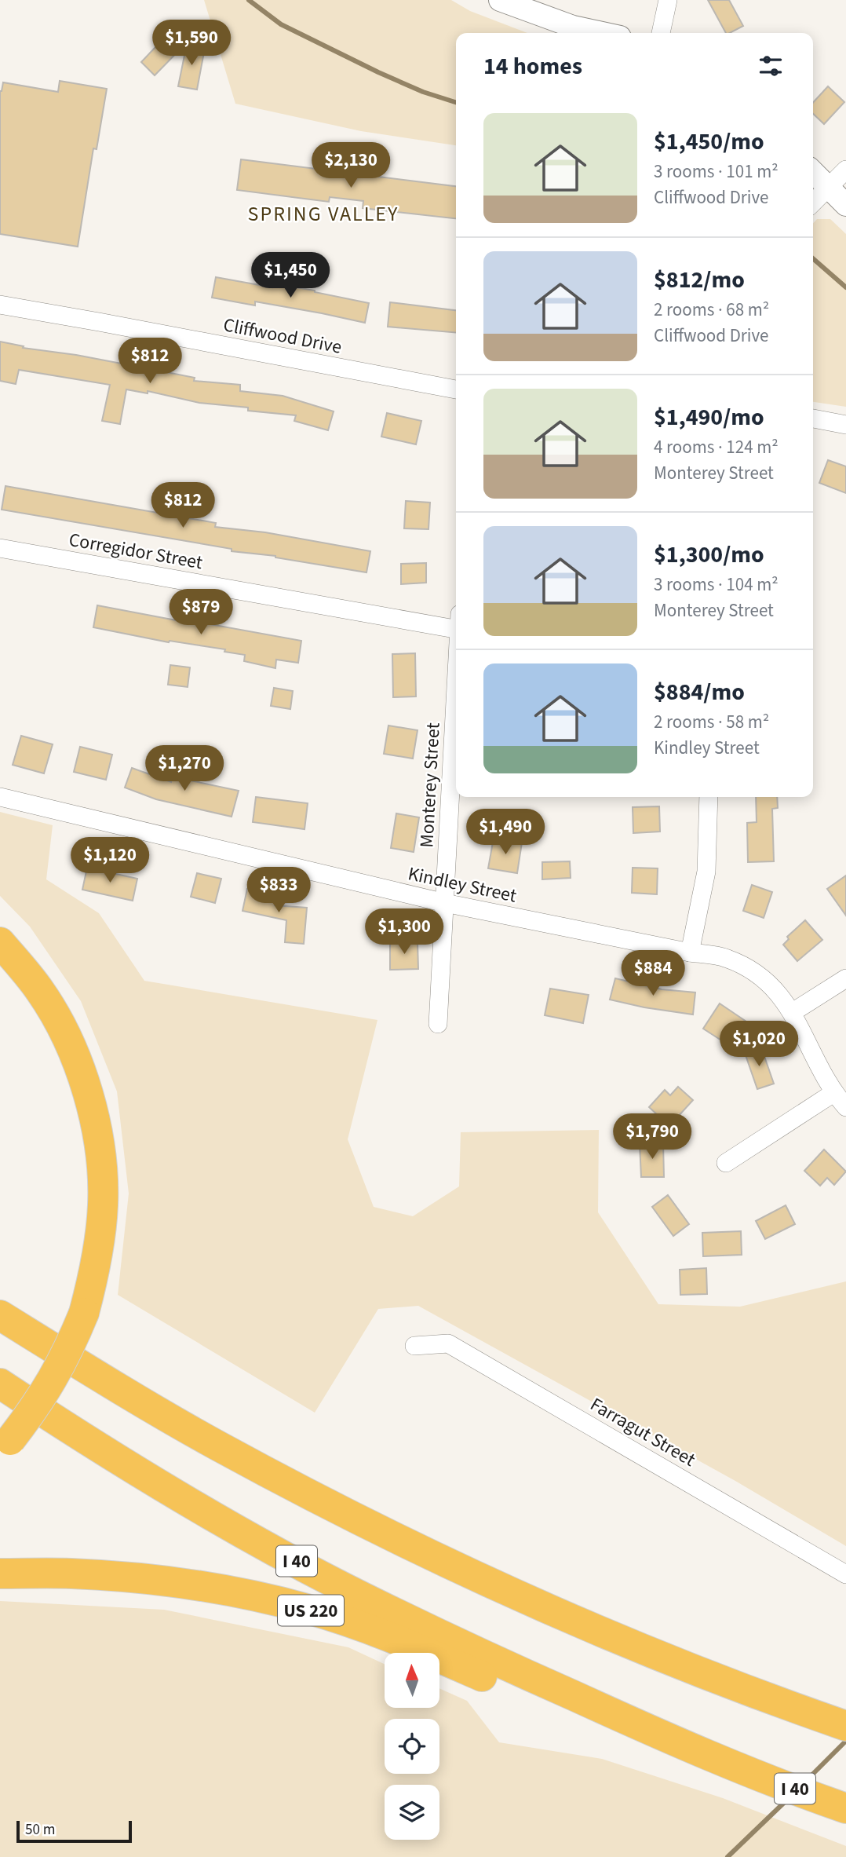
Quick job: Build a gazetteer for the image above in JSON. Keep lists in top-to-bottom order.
{
  "streets": {
    "highway": ["I 40", "US 220"],
    "street": [
      "Cliffwood Drive",
      "Corregidor Street",
      "Monterey Street",
      "Kindley Street",
      "Farragut Street"
    ]
  },
  "crossings": [
    ["Monterey Street", "Kindley Street"],
    ["I 40", "US 220"]
  ],
  "districts": ["SPRING VALLEY"],
  "scale_bar": "50 m",
  "north": "top",
  "page": {
    "price": [
      "$1,590",
      "$2,130",
      "$1,450",
      "$812",
      "$812",
      "$879",
      "$1,270",
      "$1,490",
      "$1,120",
      "$833",
      "$1,300",
      "$884",
      "$1,020",
      "$1,790"
    ],
    "heading": "14 homes",
    "list": [
      {
        "name": "$1,450/mo",
        "note": "3 rooms · 101 m² · Cliffwood Drive"
      },
      {
        "name": "$812/mo",
        "note": "2 rooms · 68 m² · Cliffwood Drive"
      },
      {
        "name": "$1,490/mo",
        "note": "4 rooms · 124 m² · Monterey Street"
      },
      {
        "name": "$1,300/mo",
        "note": "3 rooms · 104 m² · Monterey Street"
      },
      {
        "name": "$884/mo",
        "note": "2 rooms · 58 m² · Kindley Street"
      }
    ],
    "scale": "50 m"
  }
}
